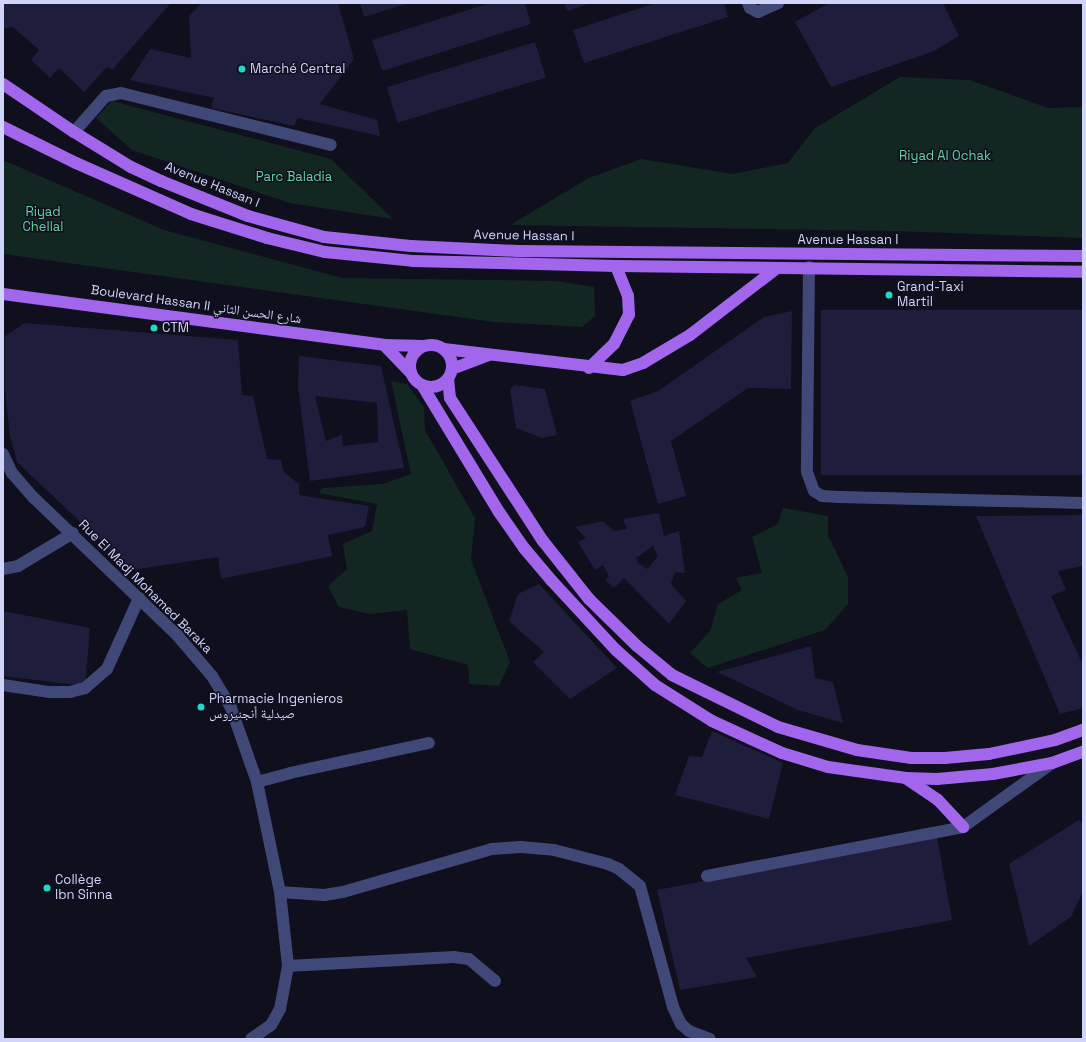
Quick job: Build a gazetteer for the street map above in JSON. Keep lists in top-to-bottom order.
{
  "streets": {
    "main road": ["Avenue Hassan I", "Boulevard Hassan II شارع الحسن الثاني"],
    "street": ["Rue El Madj Mohamed Baraka"]
  },
  "parks": ["Riyad Al Ochak", "Parc Baladia", "Riyad Chellal"],
  "places": [
    "Marché Central",
    "Grand-Taxi Martil",
    "CTM",
    "Pharmacie Ingenieros صيدلية أنجنيروس",
    "Collège Ibn Sinna"
  ]
}
